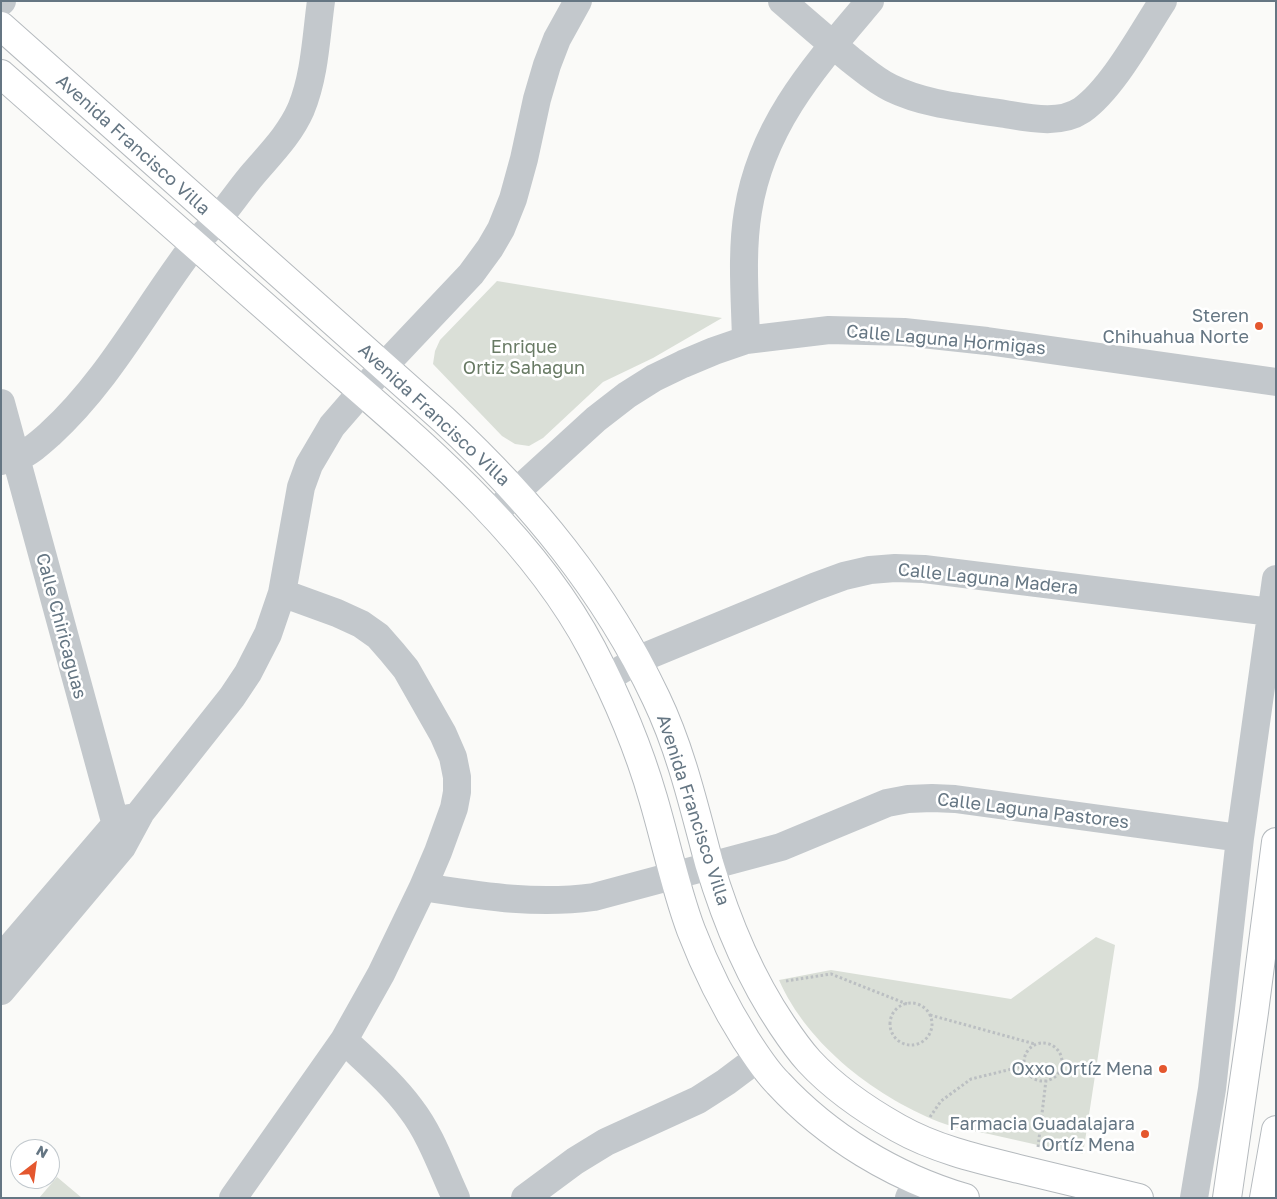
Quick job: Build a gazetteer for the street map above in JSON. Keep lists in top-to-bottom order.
{
  "streets": {
    "main road": ["Avenida Francisco Villa"],
    "street": [
      "Calle Laguna Hormigas",
      "Calle Laguna Madera",
      "Calle Chiricaguas",
      "Calle Laguna Pastores"
    ]
  },
  "crossings": [
    ["Avenida Francisco Villa", "Calle Laguna Hormigas"],
    ["Avenida Francisco Villa", "Calle Laguna Madera"],
    ["Avenida Francisco Villa", "Calle Laguna Pastores"]
  ],
  "parks": ["Enrique Ortiz Sahagun"],
  "places": ["Steren Chihuahua Norte", "Oxxo Ortíz Mena", "Farmacia Guadalajara Ortíz Mena"],
  "north": "top right"
}
